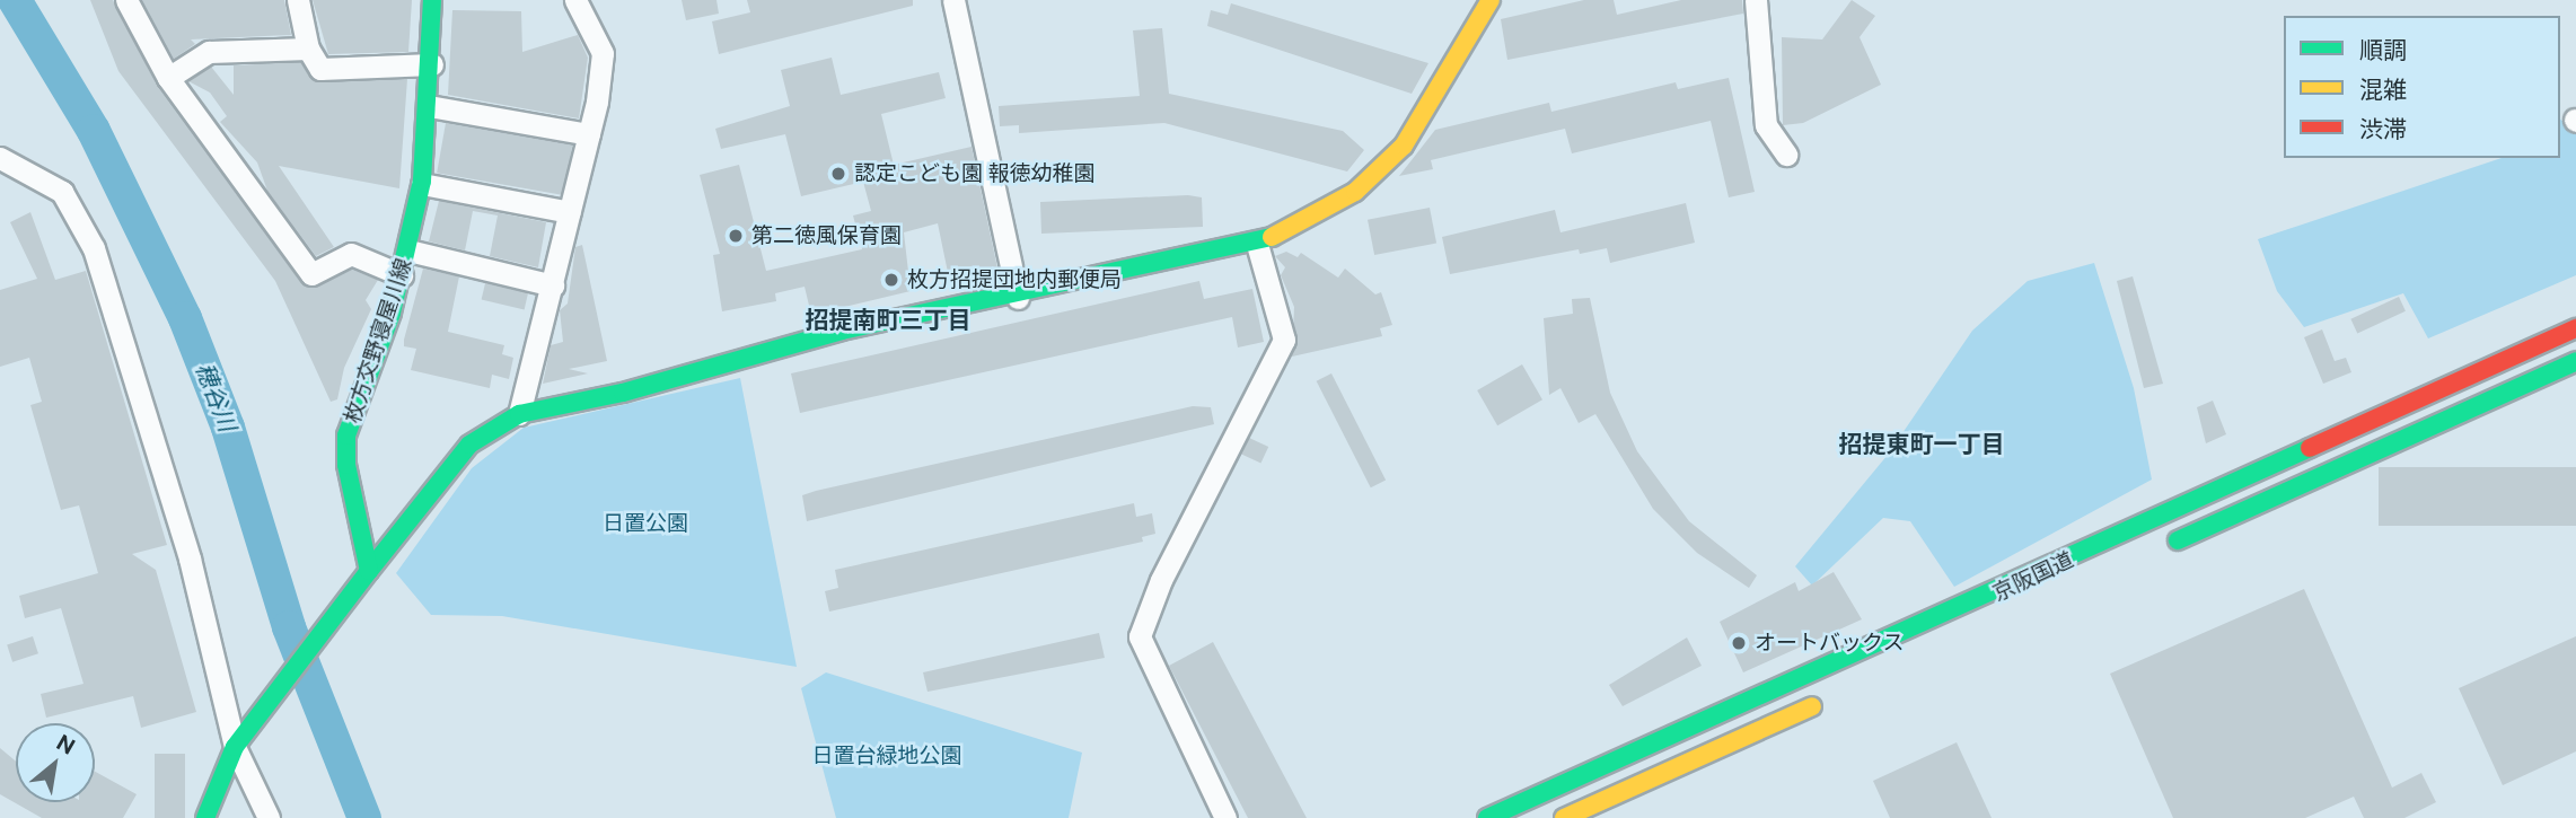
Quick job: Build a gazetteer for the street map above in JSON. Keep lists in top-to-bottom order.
{
  "streets": {
    "main road": ["枚方交野寝屋川線", "京阪国道"]
  },
  "districts": ["招提南町三丁目", "招提東町一丁目"],
  "water": ["穂谷川"],
  "parks": ["日置公園", "日置台緑地公園"],
  "places": [
    "認定こども園 報徳幼稚園",
    "第二徳風保育園",
    "枚方招提団地内郵便局",
    "オートバックス"
  ],
  "legend": ["順調", "混雑", "渋滞"],
  "north": "top right"
}
